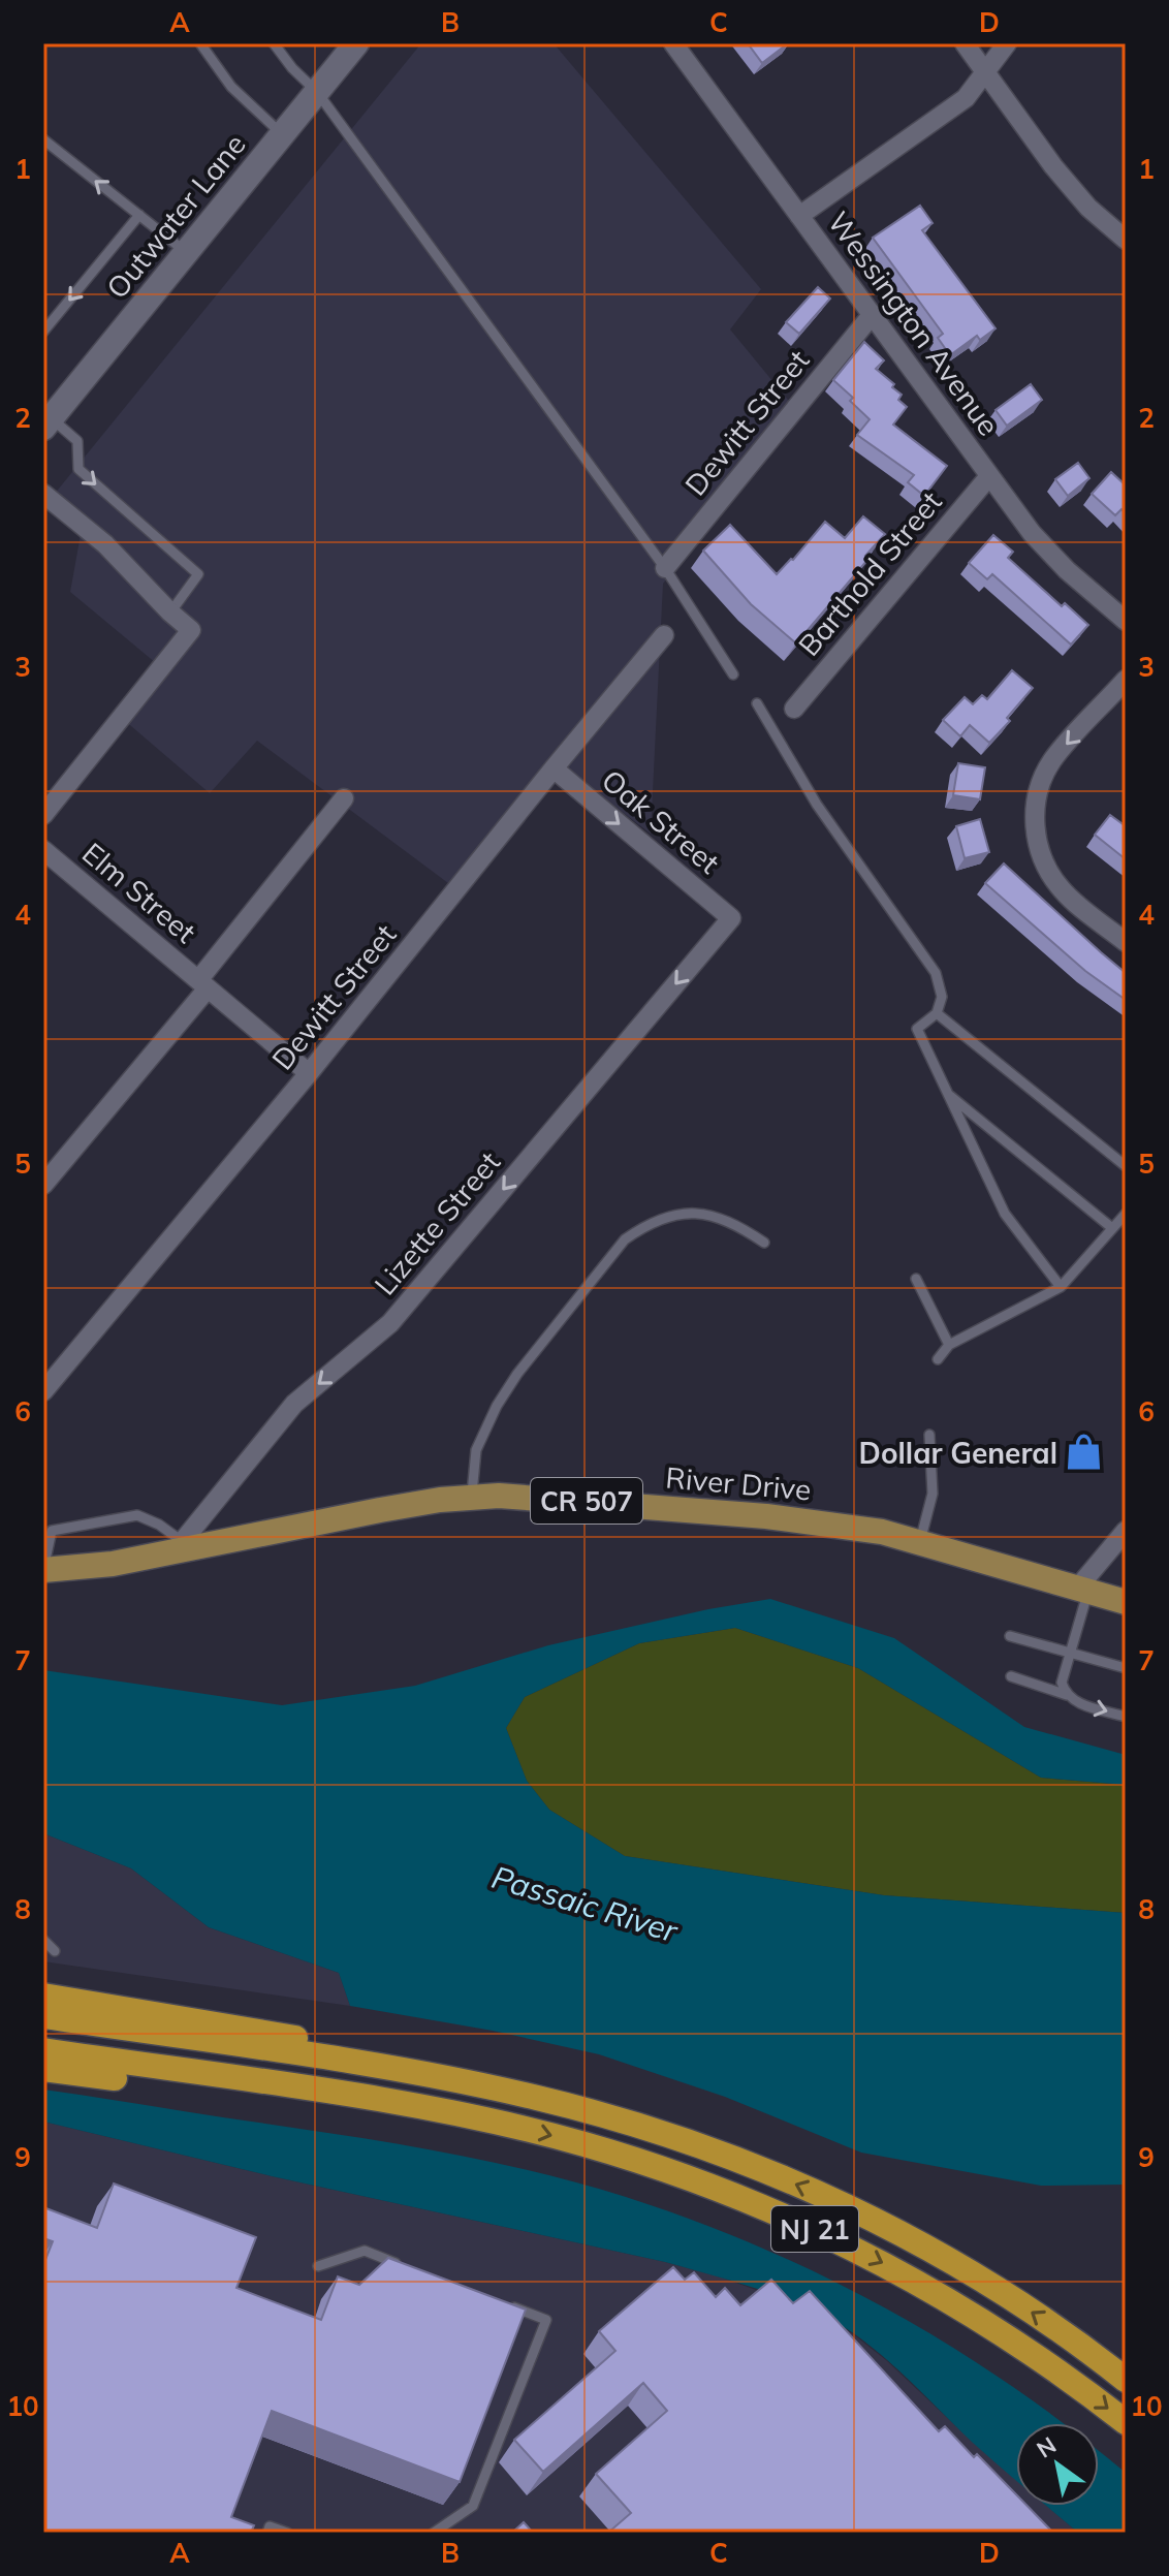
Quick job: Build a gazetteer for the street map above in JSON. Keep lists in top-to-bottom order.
{
  "streets": {
    "highway": ["NJ 21"],
    "main road": ["River Drive", "CR 507"],
    "street": [
      "Outwater Lane",
      "Wessington Avenue",
      "Dewitt Street",
      "Barthold Street",
      "Oak Street",
      "Elm Street",
      "Lizette Street"
    ]
  },
  "crossings": [
    ["Wessington Avenue", "Dewitt Street"],
    ["Wessington Avenue", "Barthold Street"],
    ["Dewitt Street", "Oak Street"],
    ["Dewitt Street", "Elm Street"],
    ["Oak Street", "Lizette Street"],
    ["Lizette Street", "River Drive"]
  ],
  "one_way": ["Oak Street", "Lizette Street"],
  "water": ["Passaic River"],
  "places": {
    "shop": ["Dollar General"]
  },
  "north": "top left",
  "grid": {
    "columns": [
      "A",
      "B",
      "C",
      "D"
    ],
    "rows": [
      "1",
      "2",
      "3",
      "4",
      "5",
      "6",
      "7",
      "8",
      "9",
      "10"
    ]
  }
}
